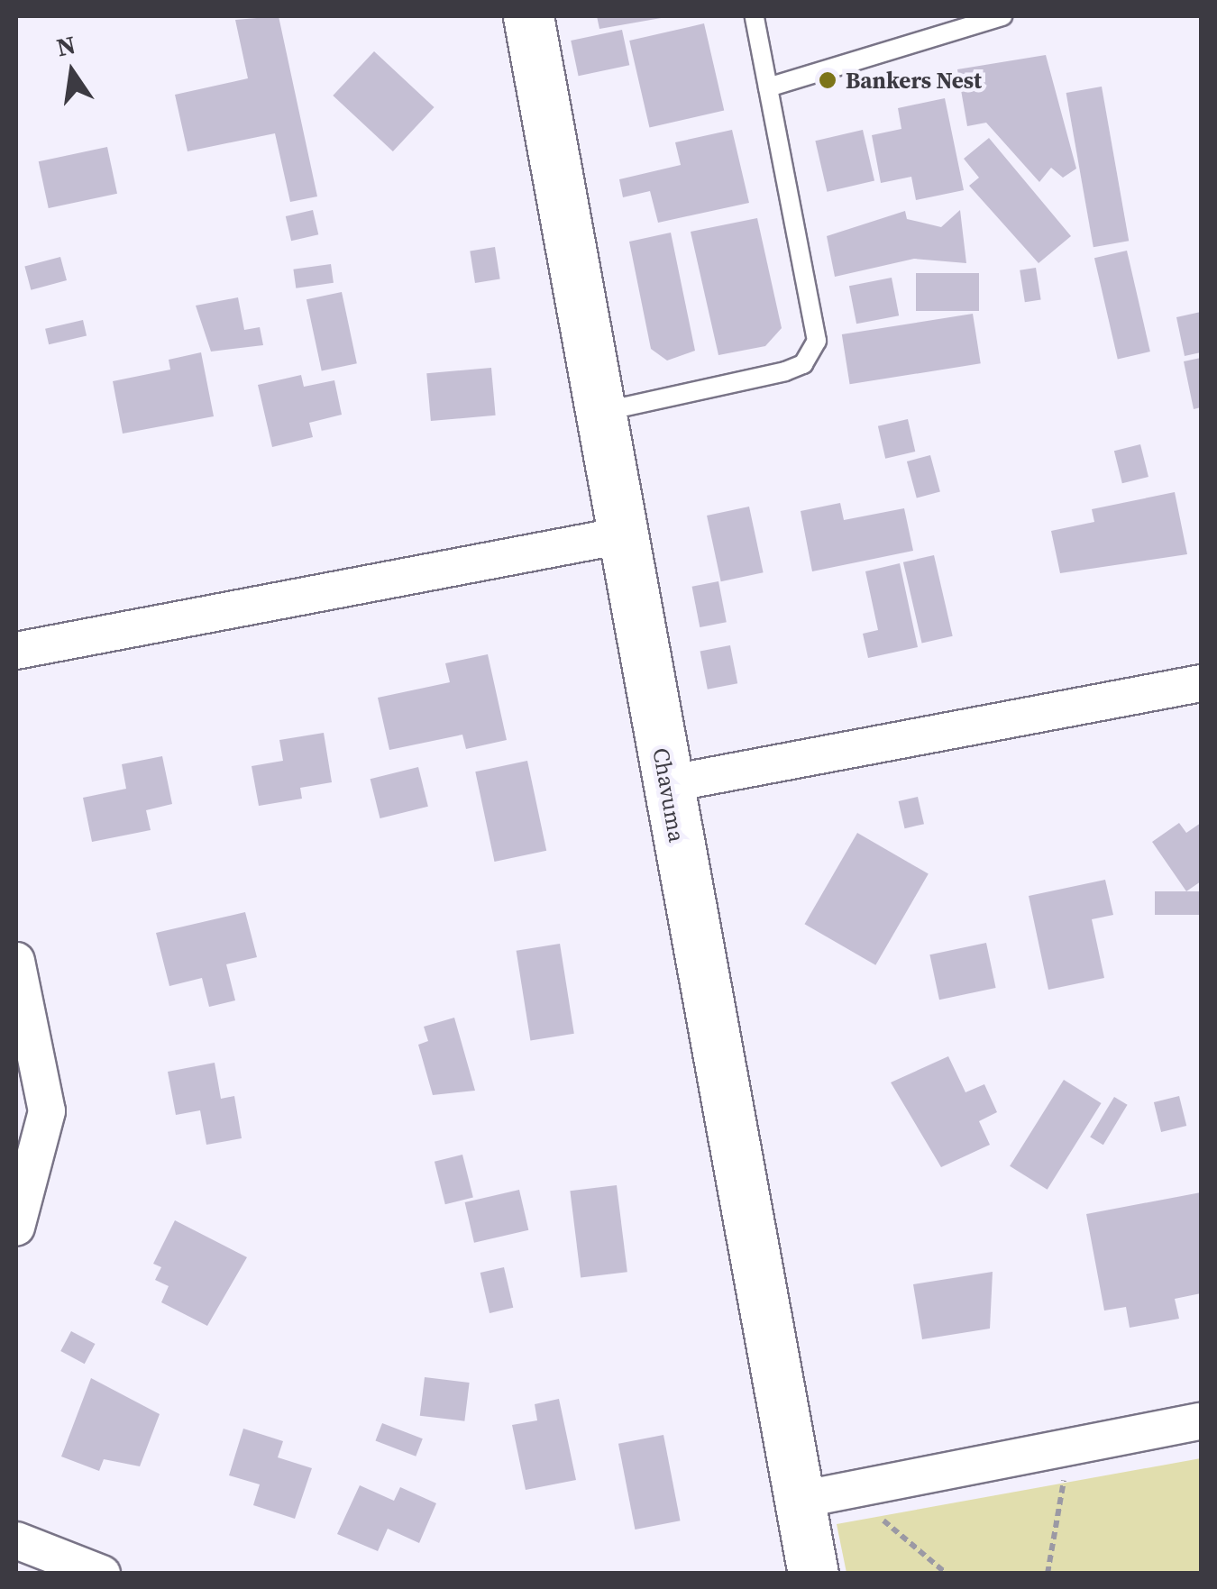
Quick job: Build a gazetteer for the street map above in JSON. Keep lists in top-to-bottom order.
{
  "streets": {
    "street": ["Chavuma"]
  },
  "places": ["Bankers Nest"],
  "north": "top"
}
